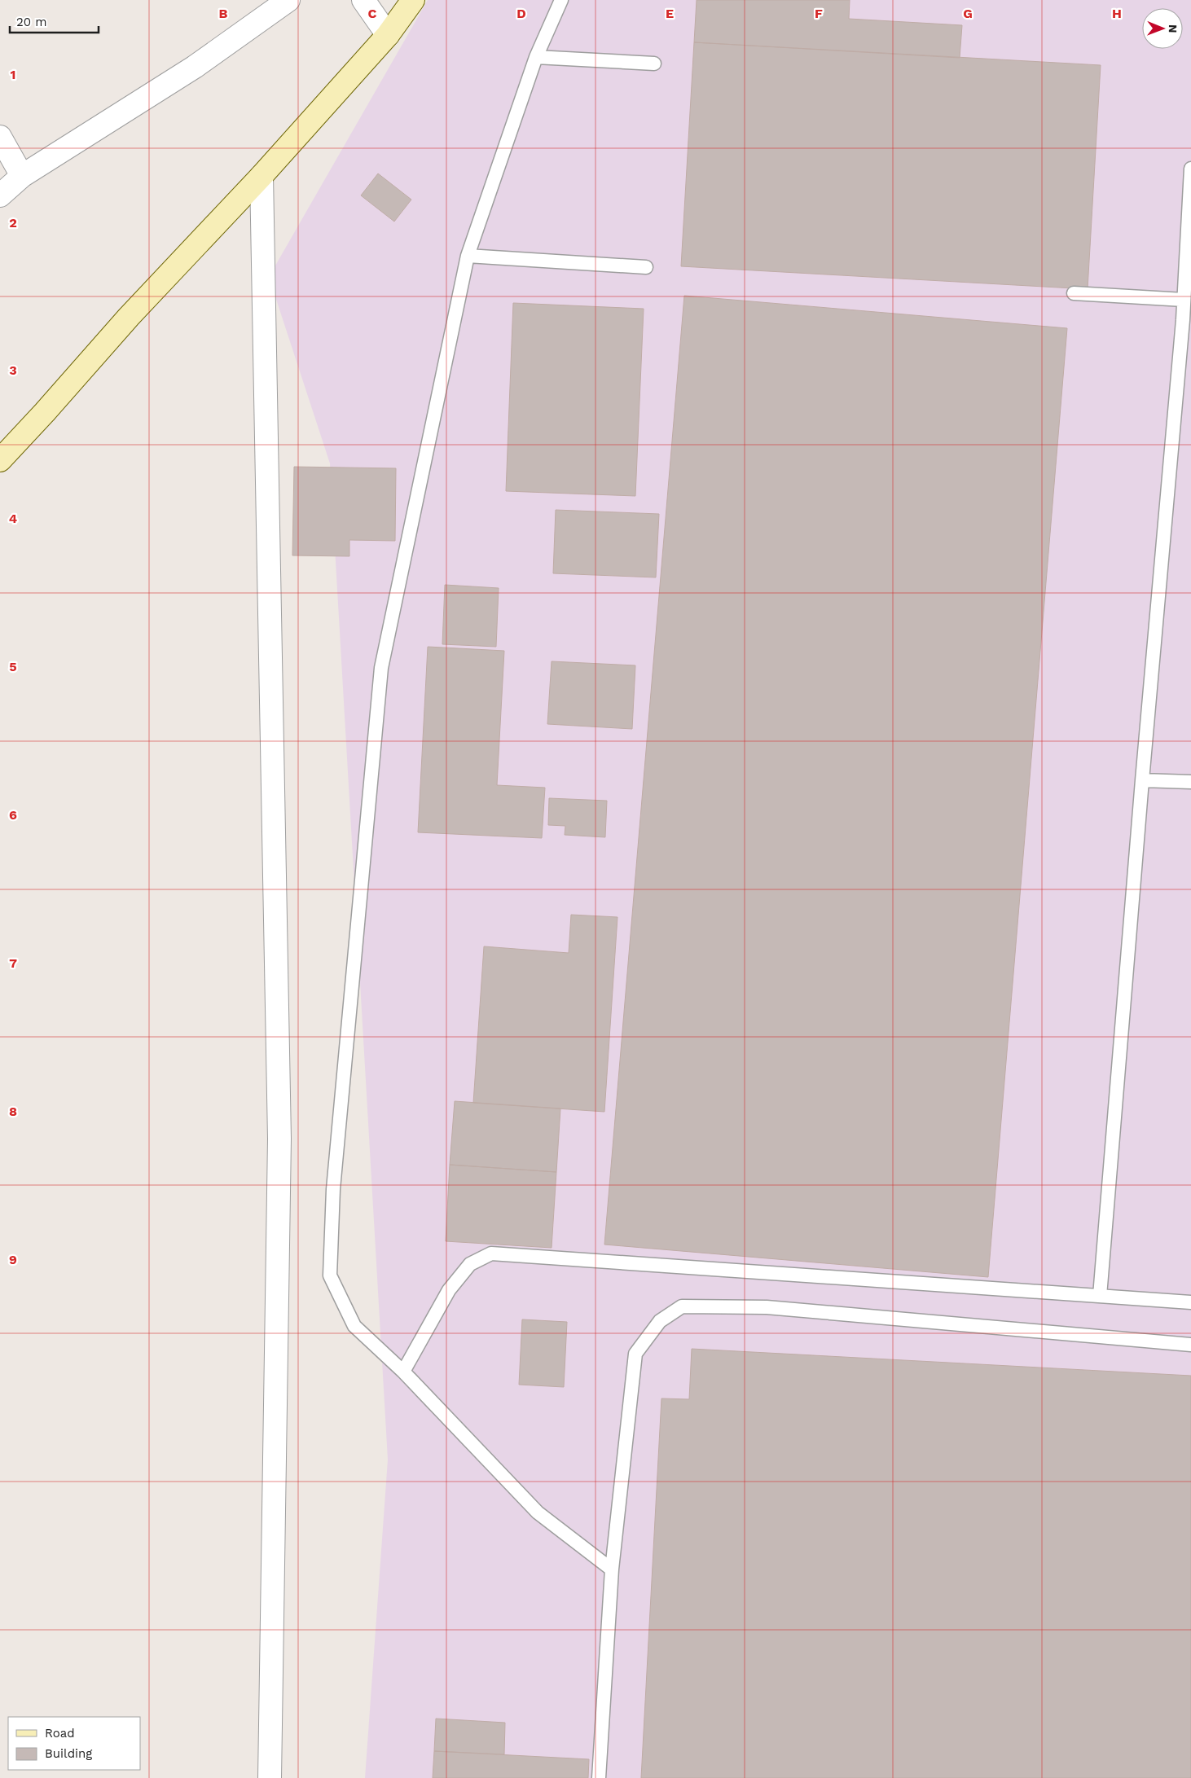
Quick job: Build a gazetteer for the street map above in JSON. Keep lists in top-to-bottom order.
{
  "legend": ["Road", "Building"],
  "scale_bar": "20 m",
  "north": "right",
  "grid": {
    "columns": [
      "B",
      "C",
      "D",
      "E",
      "F",
      "G",
      "H"
    ],
    "rows": [
      "1",
      "2",
      "3",
      "4",
      "5",
      "6",
      "7",
      "8",
      "9"
    ]
  }
}
